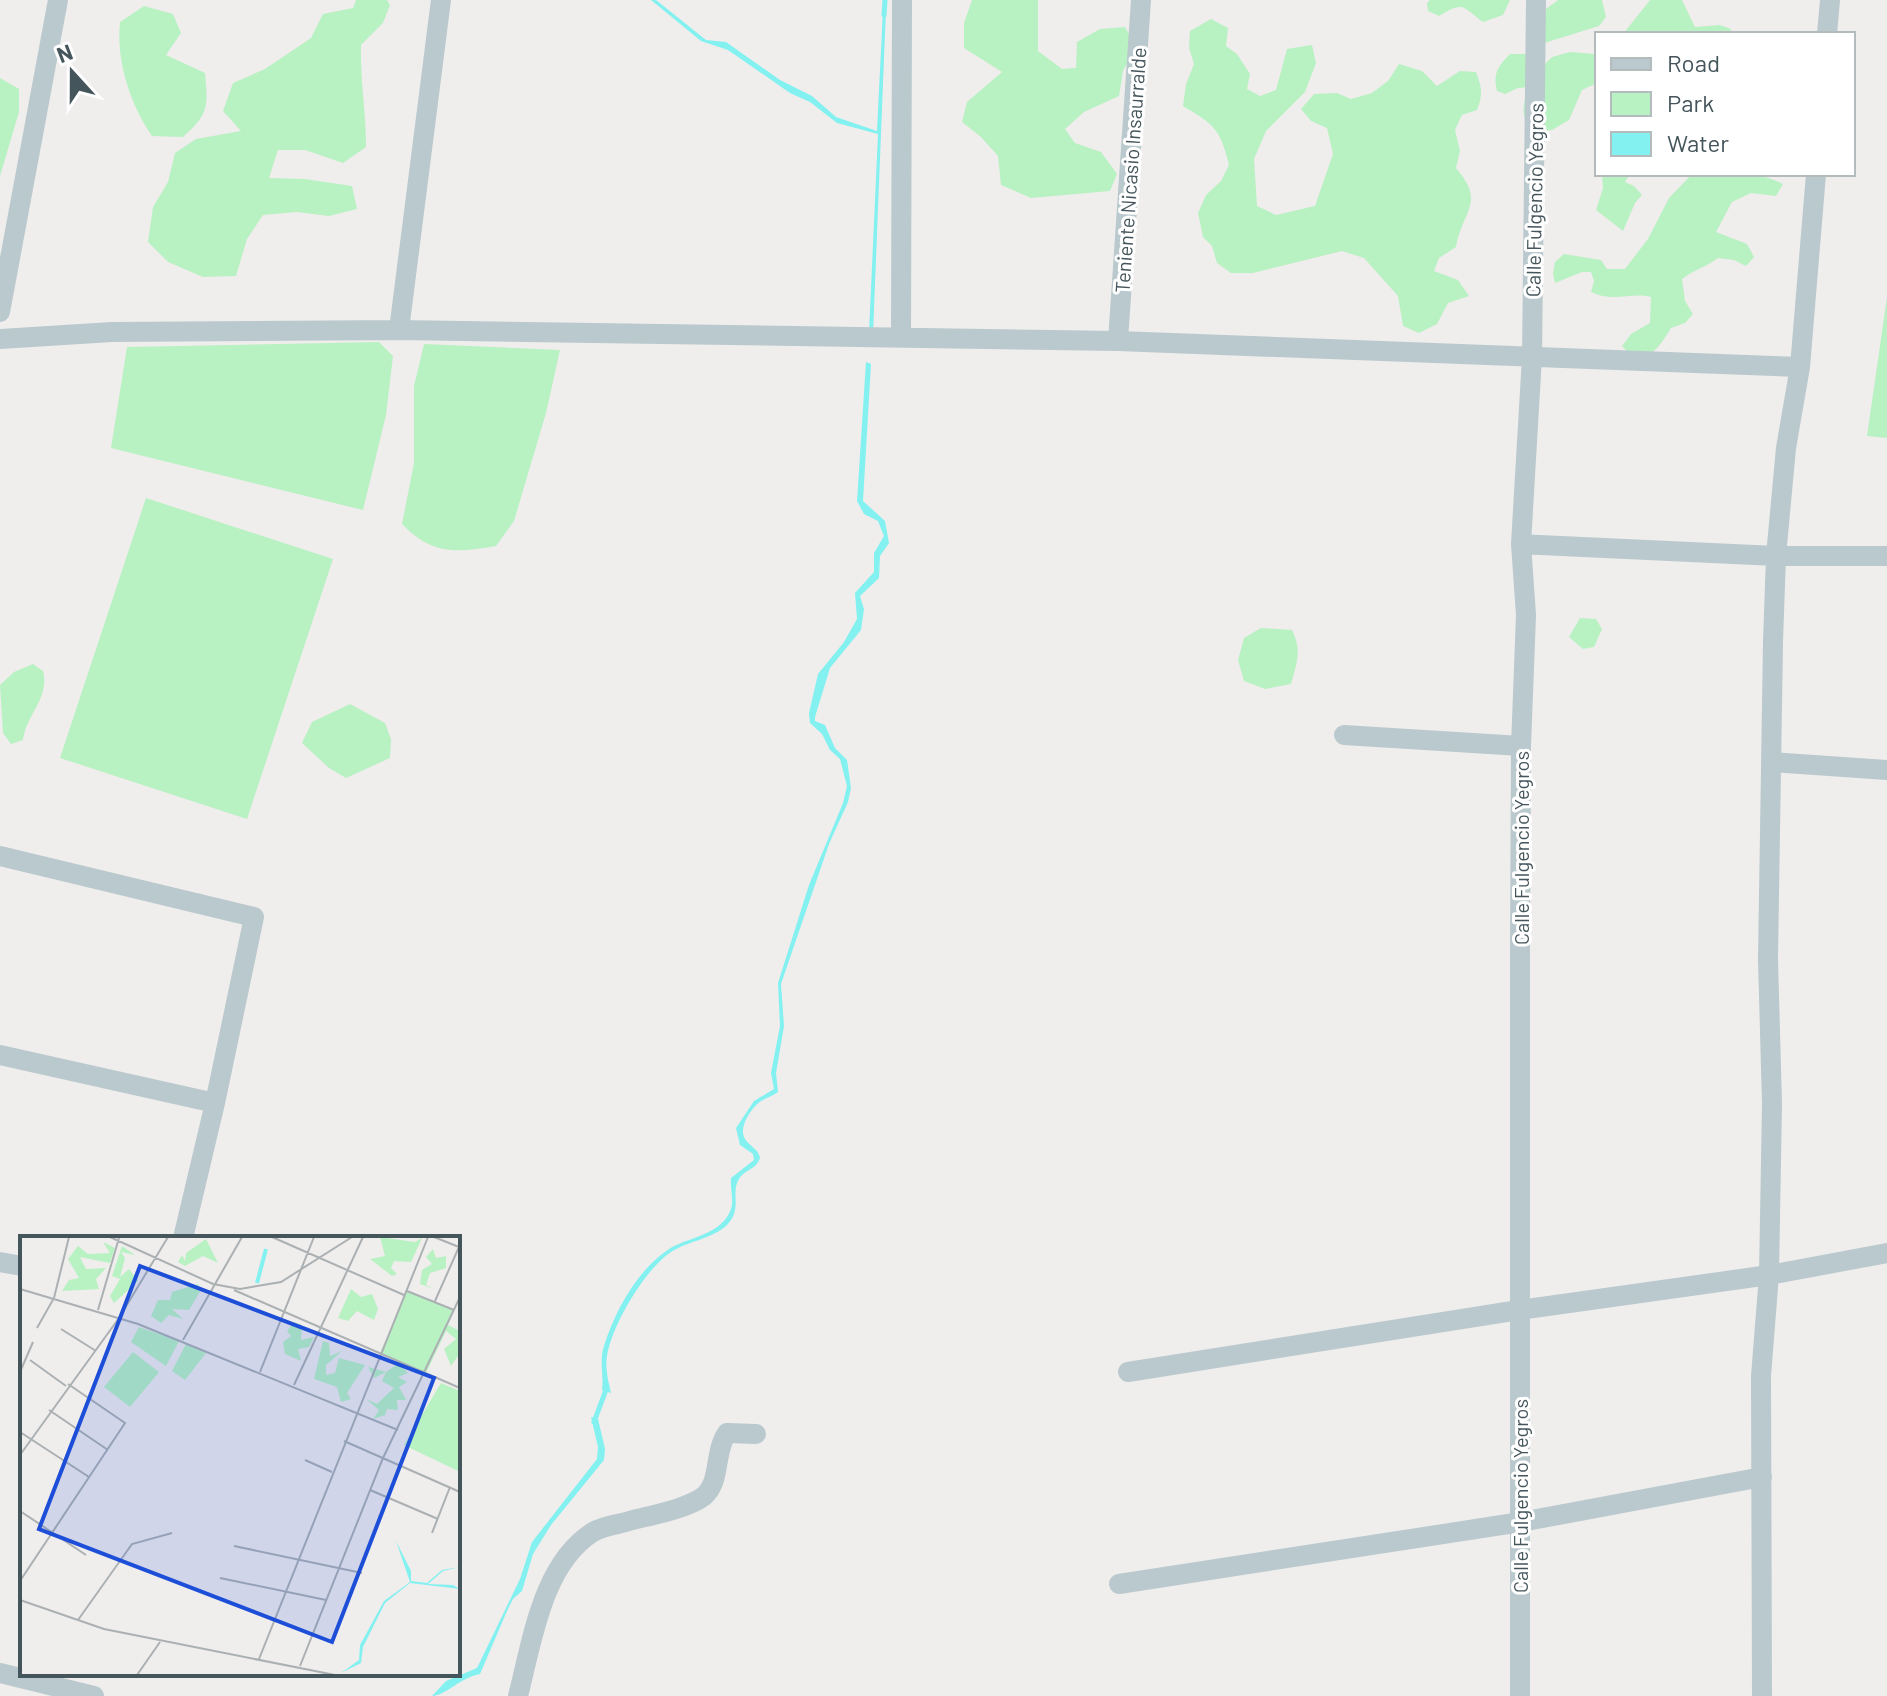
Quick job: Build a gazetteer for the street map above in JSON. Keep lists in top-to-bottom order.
{
  "streets": {
    "street": ["Teniente Nicasio Insaurralde", "Calle Fulgencio Yegros"]
  },
  "legend": ["Road", "Park", "Water"],
  "north": "top"
}
